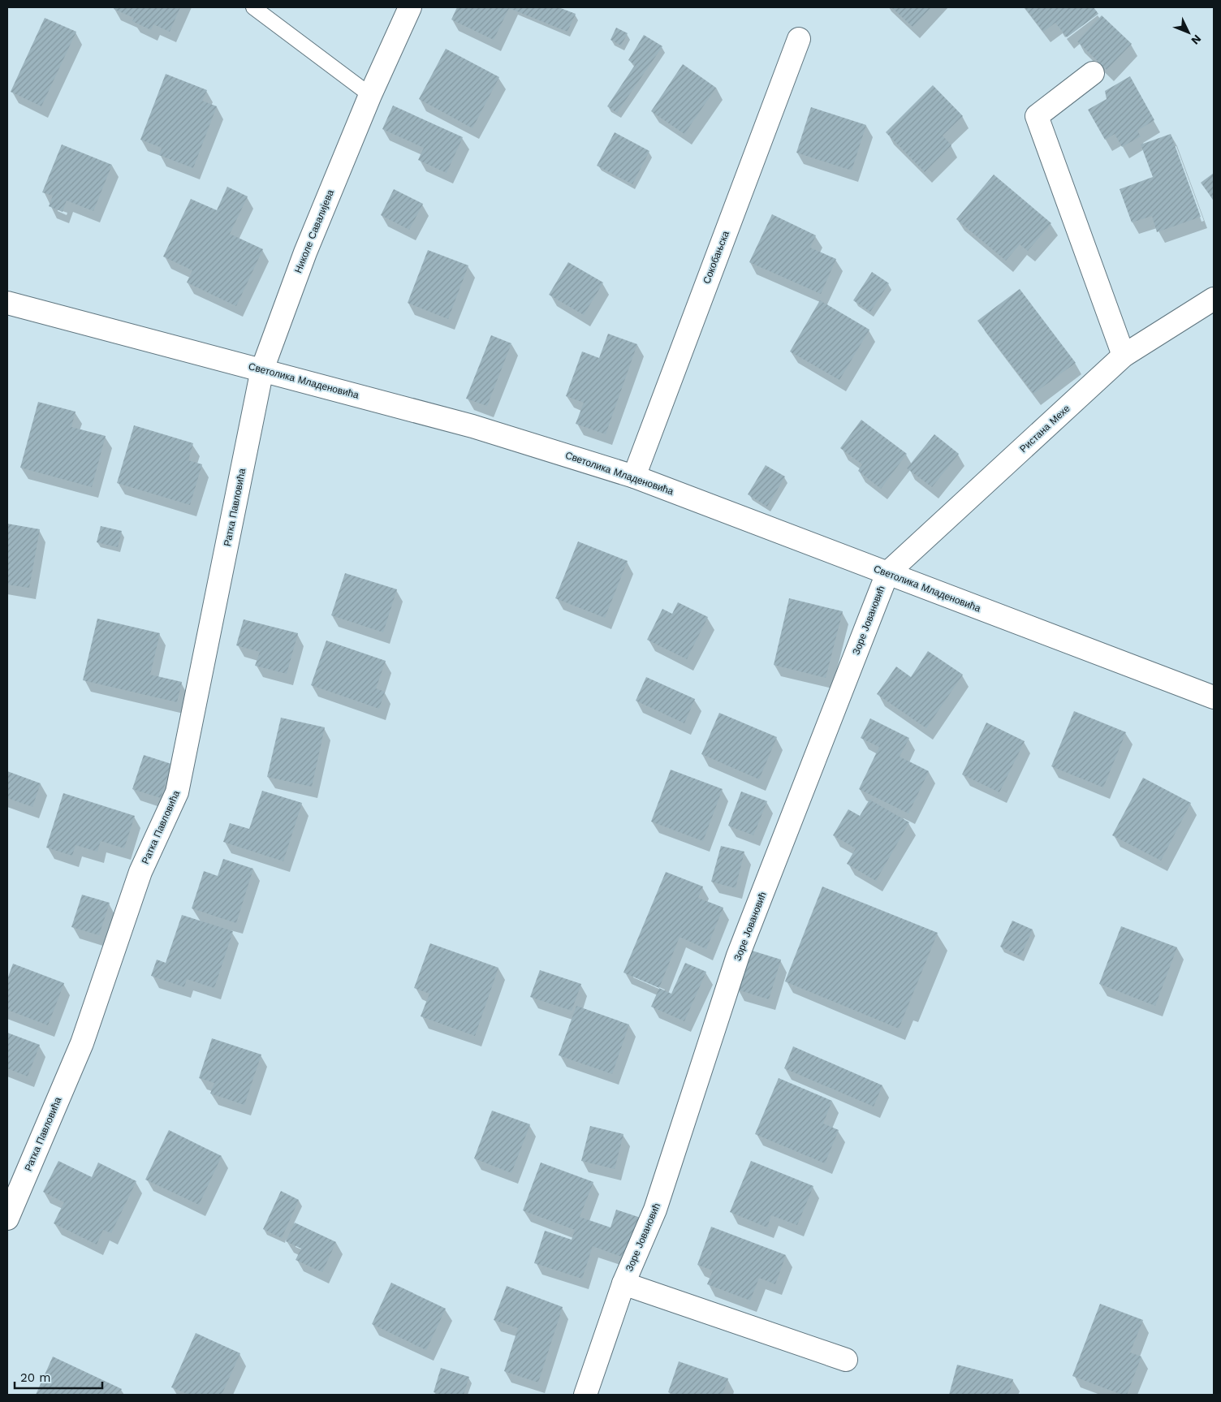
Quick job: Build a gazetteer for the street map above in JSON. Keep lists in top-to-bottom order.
{
  "streets": {
    "street": [
      "Николе Савалијева",
      "Сокобањска",
      "Светолика Младеновића",
      "Ристана Мехе",
      "Ратка Павловића",
      "Зоре Јовановић"
    ]
  },
  "crossings": [
    ["Николе Савалијева", "Светолика Младеновића"],
    ["Николе Савалијева", "Ратка Павловића"],
    ["Сокобањска", "Светолика Младеновића"],
    ["Светолика Младеновића", "Ристана Мехе"],
    ["Светолика Младеновића", "Ратка Павловића"],
    ["Светолика Младеновића", "Зоре Јовановић"],
    ["Ристана Мехе", "Зоре Јовановић"]
  ],
  "scale_bar": "20 m",
  "north": "bottom right"
}
